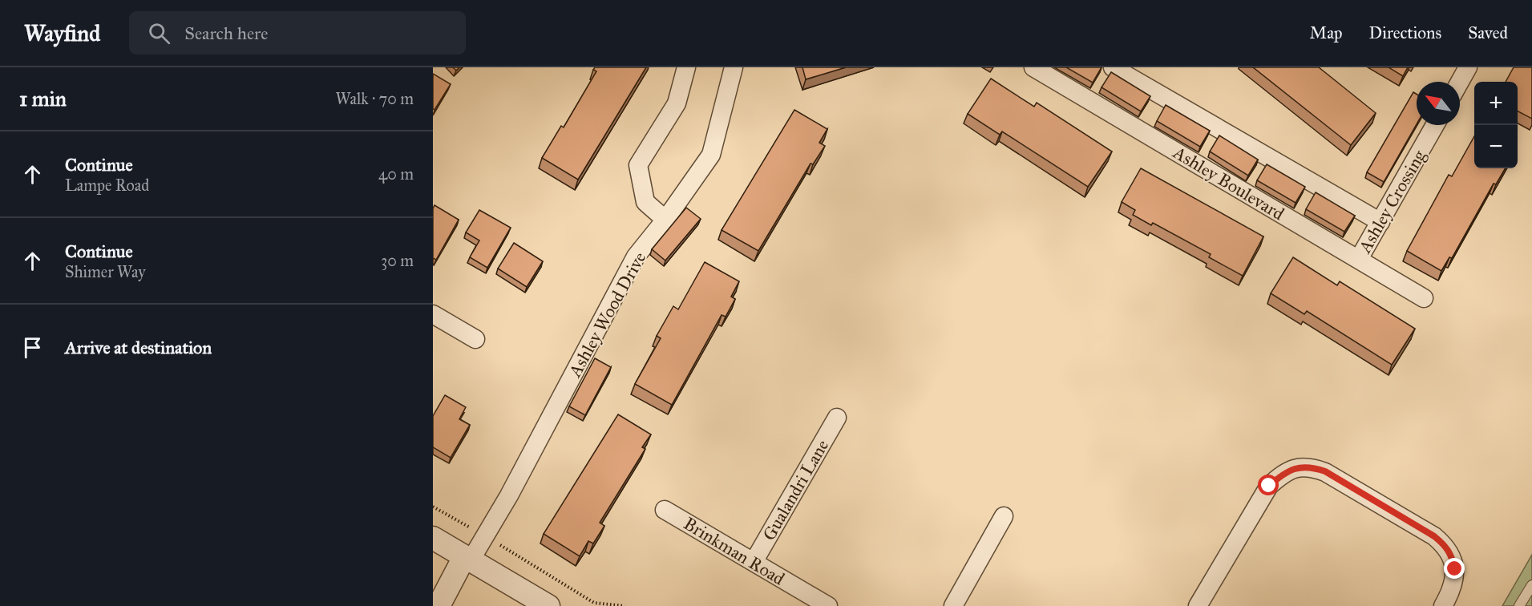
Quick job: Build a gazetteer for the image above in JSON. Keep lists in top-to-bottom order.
{
  "streets": {
    "street": [
      "Ashley Boulevard",
      "Ashley Crossing",
      "Ashley Wood Drive",
      "Gualandri Lane",
      "Brinkman Road"
    ]
  },
  "crossings": [
    ["Ashley Boulevard", "Ashley Crossing"],
    ["Gualandri Lane", "Brinkman Road"]
  ],
  "north": "top left",
  "page": {
    "header": "Wayfind",
    "search": "Search here",
    "nav": ["Map", "Directions", "Saved"],
    "heading": ["1 min", "Walk · 70 m"],
    "map_buttons": ["+", "−"],
    "list": [
      ["Continue", "Lampe Road", "40 m"],
      ["Continue", "Shimer Way", "30 m"],
      "Arrive at destination"
    ]
  }
}
